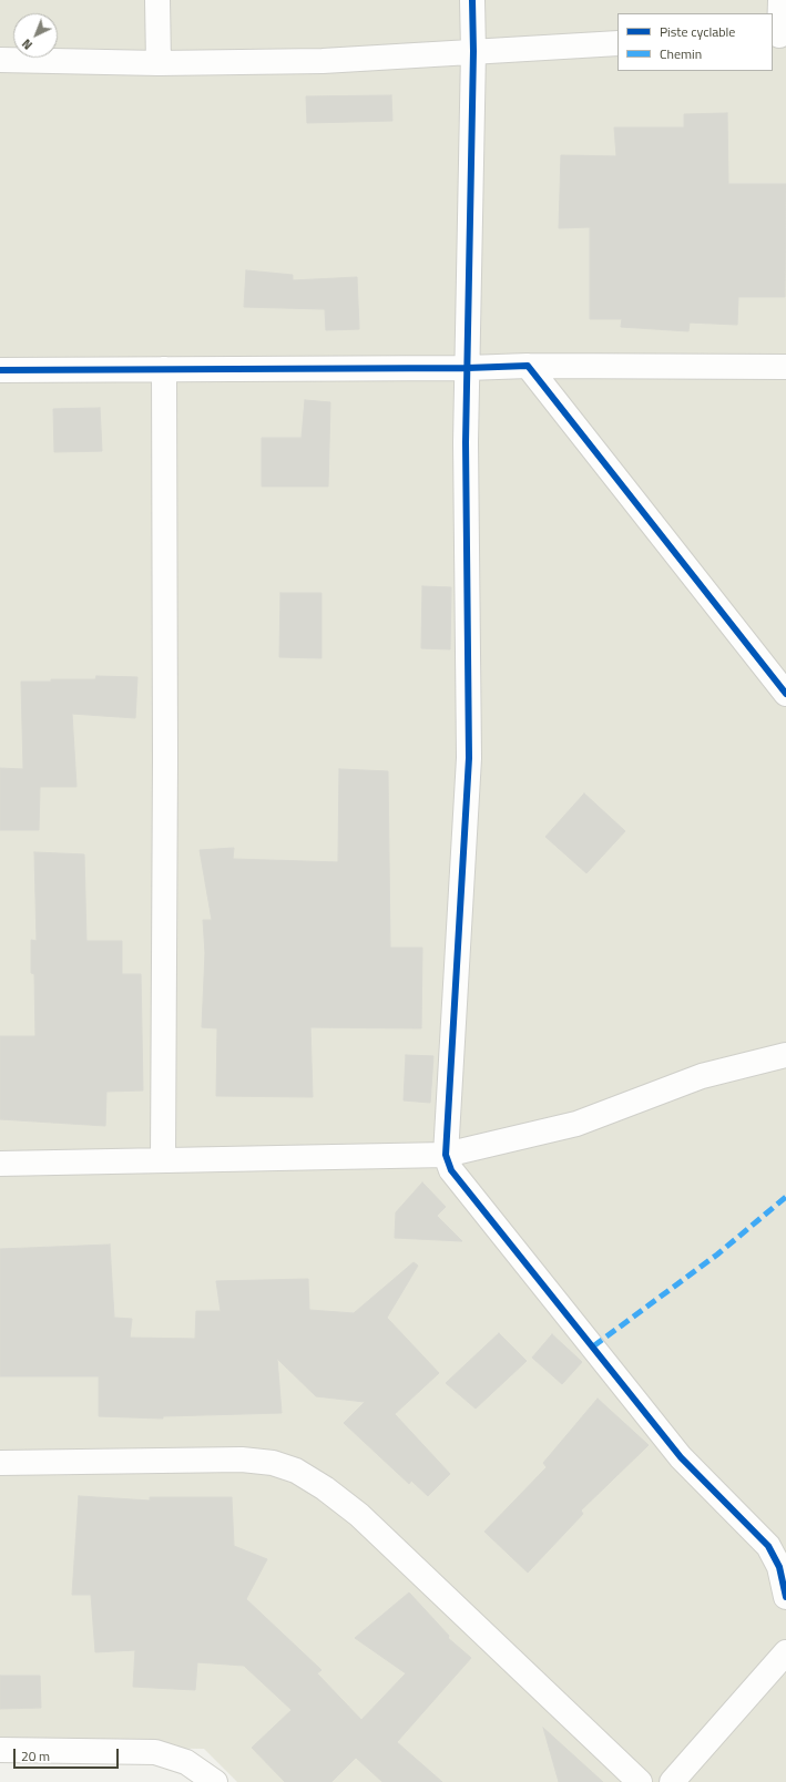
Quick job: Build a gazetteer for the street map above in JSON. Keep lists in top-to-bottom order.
{
  "legend": ["Piste cyclable", "Chemin"],
  "scale_bar": "20 m",
  "north": "bottom left"
}
